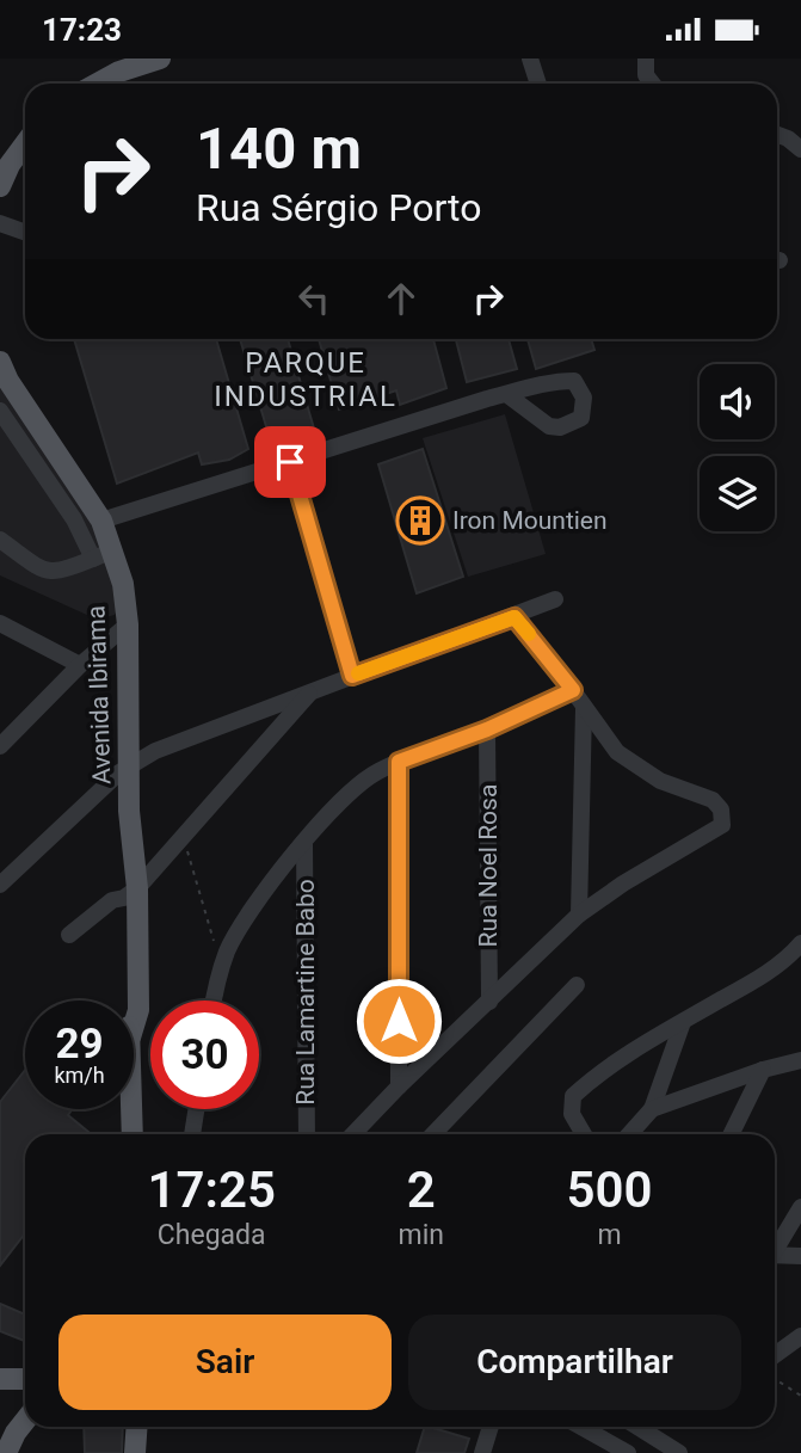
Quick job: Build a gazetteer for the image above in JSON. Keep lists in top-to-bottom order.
{
  "streets": {
    "main road": ["Avenida Ibirama"],
    "street": ["Rua Noel Rosa", "Rua Lamartine Babo"]
  },
  "districts": ["PARQUE INDUSTRIAL"],
  "places": {
    "building": ["Iron Mountien"]
  },
  "page": {
    "status": "17:23",
    "turn": ["140 m", "Rua Sérgio Porto"],
    "speed": "29 km/h",
    "limit": "30",
    "eta": [
      "17:25",
      "Chegada",
      "2",
      "min",
      "500",
      "m"
    ],
    "buttons": ["Sair", "Compartilhar"]
  }
}
